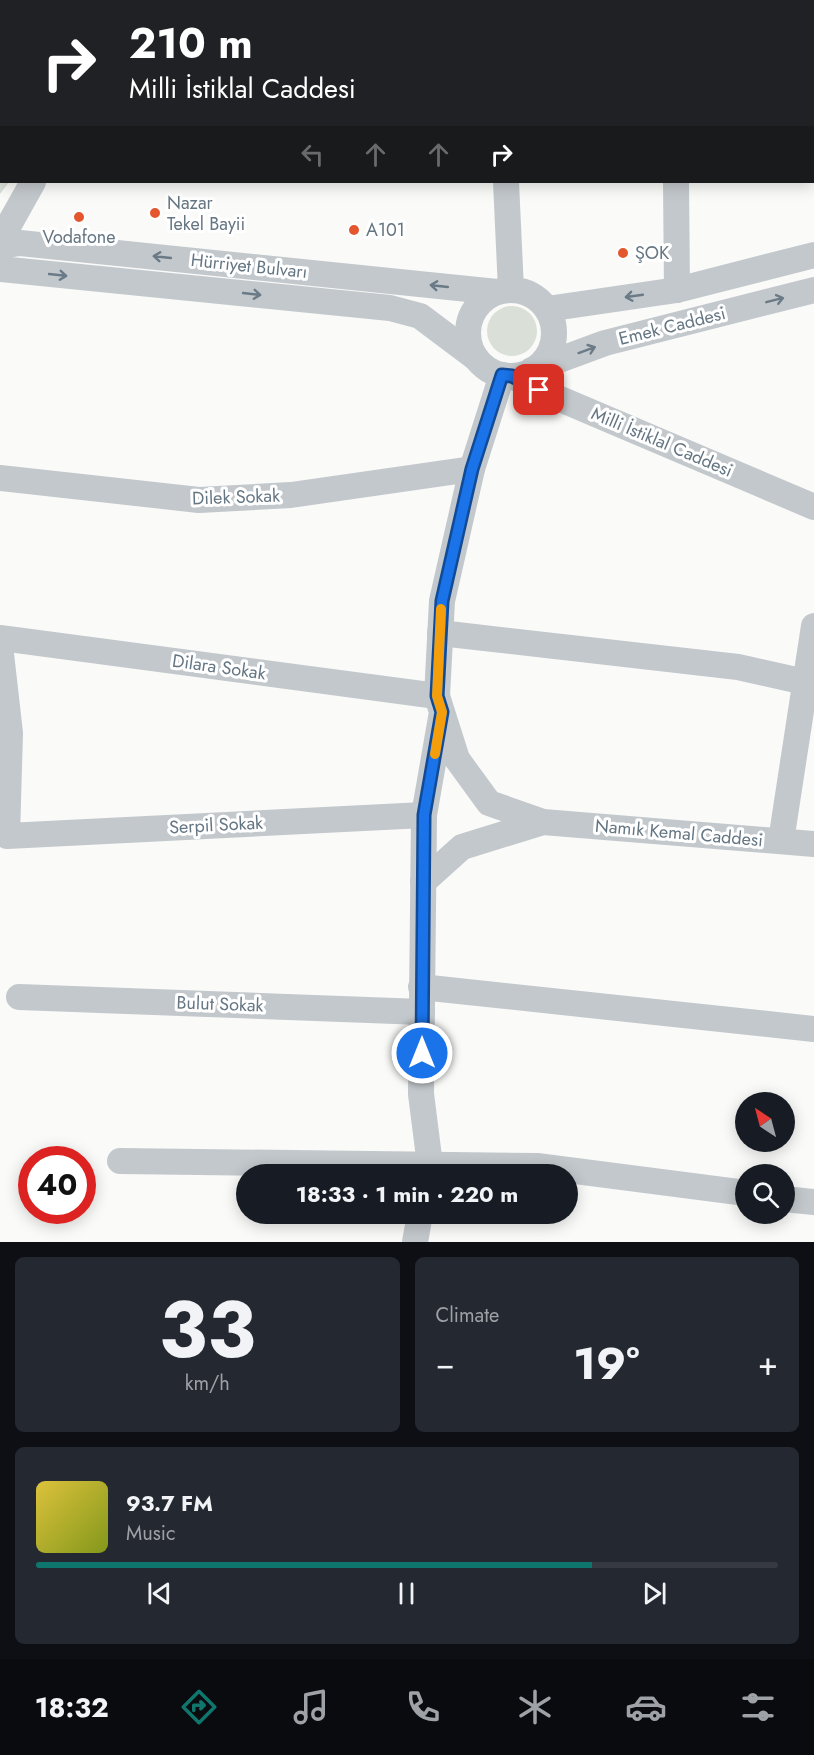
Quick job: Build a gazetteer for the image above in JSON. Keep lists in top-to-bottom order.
{
  "streets": {
    "street": [
      "Hürriyet Bulvarı",
      "Emek Caddesi",
      "Milli İstiklal Caddesi",
      "Dilek Sokak",
      "Dilara Sokak",
      "Serpil Sokak",
      "Namık Kemal Caddesi",
      "Bulut Sokak"
    ]
  },
  "crossings": [
    ["Hürriyet Bulvarı", "Emek Caddesi"],
    ["Hürriyet Bulvarı", "Milli İstiklal Caddesi"],
    ["Emek Caddesi", "Milli İstiklal Caddesi"]
  ],
  "places": [
    "Nazar Tekel Bayii",
    "Vodafone",
    "A101",
    "ŞOK"
  ],
  "north": "top left",
  "page": {
    "turn": ["210 m", "Milli İstiklal Caddesi"],
    "limit": "40",
    "trip": "18:33 · 1 min · 220 m",
    "tile": [
      ["33", "km/h"],
      "Climate"
    ],
    "heat": ["−", "19°", "+"],
    "song": ["93.7 FM", "Music"],
    "tabs": "18:32"
  }
}
